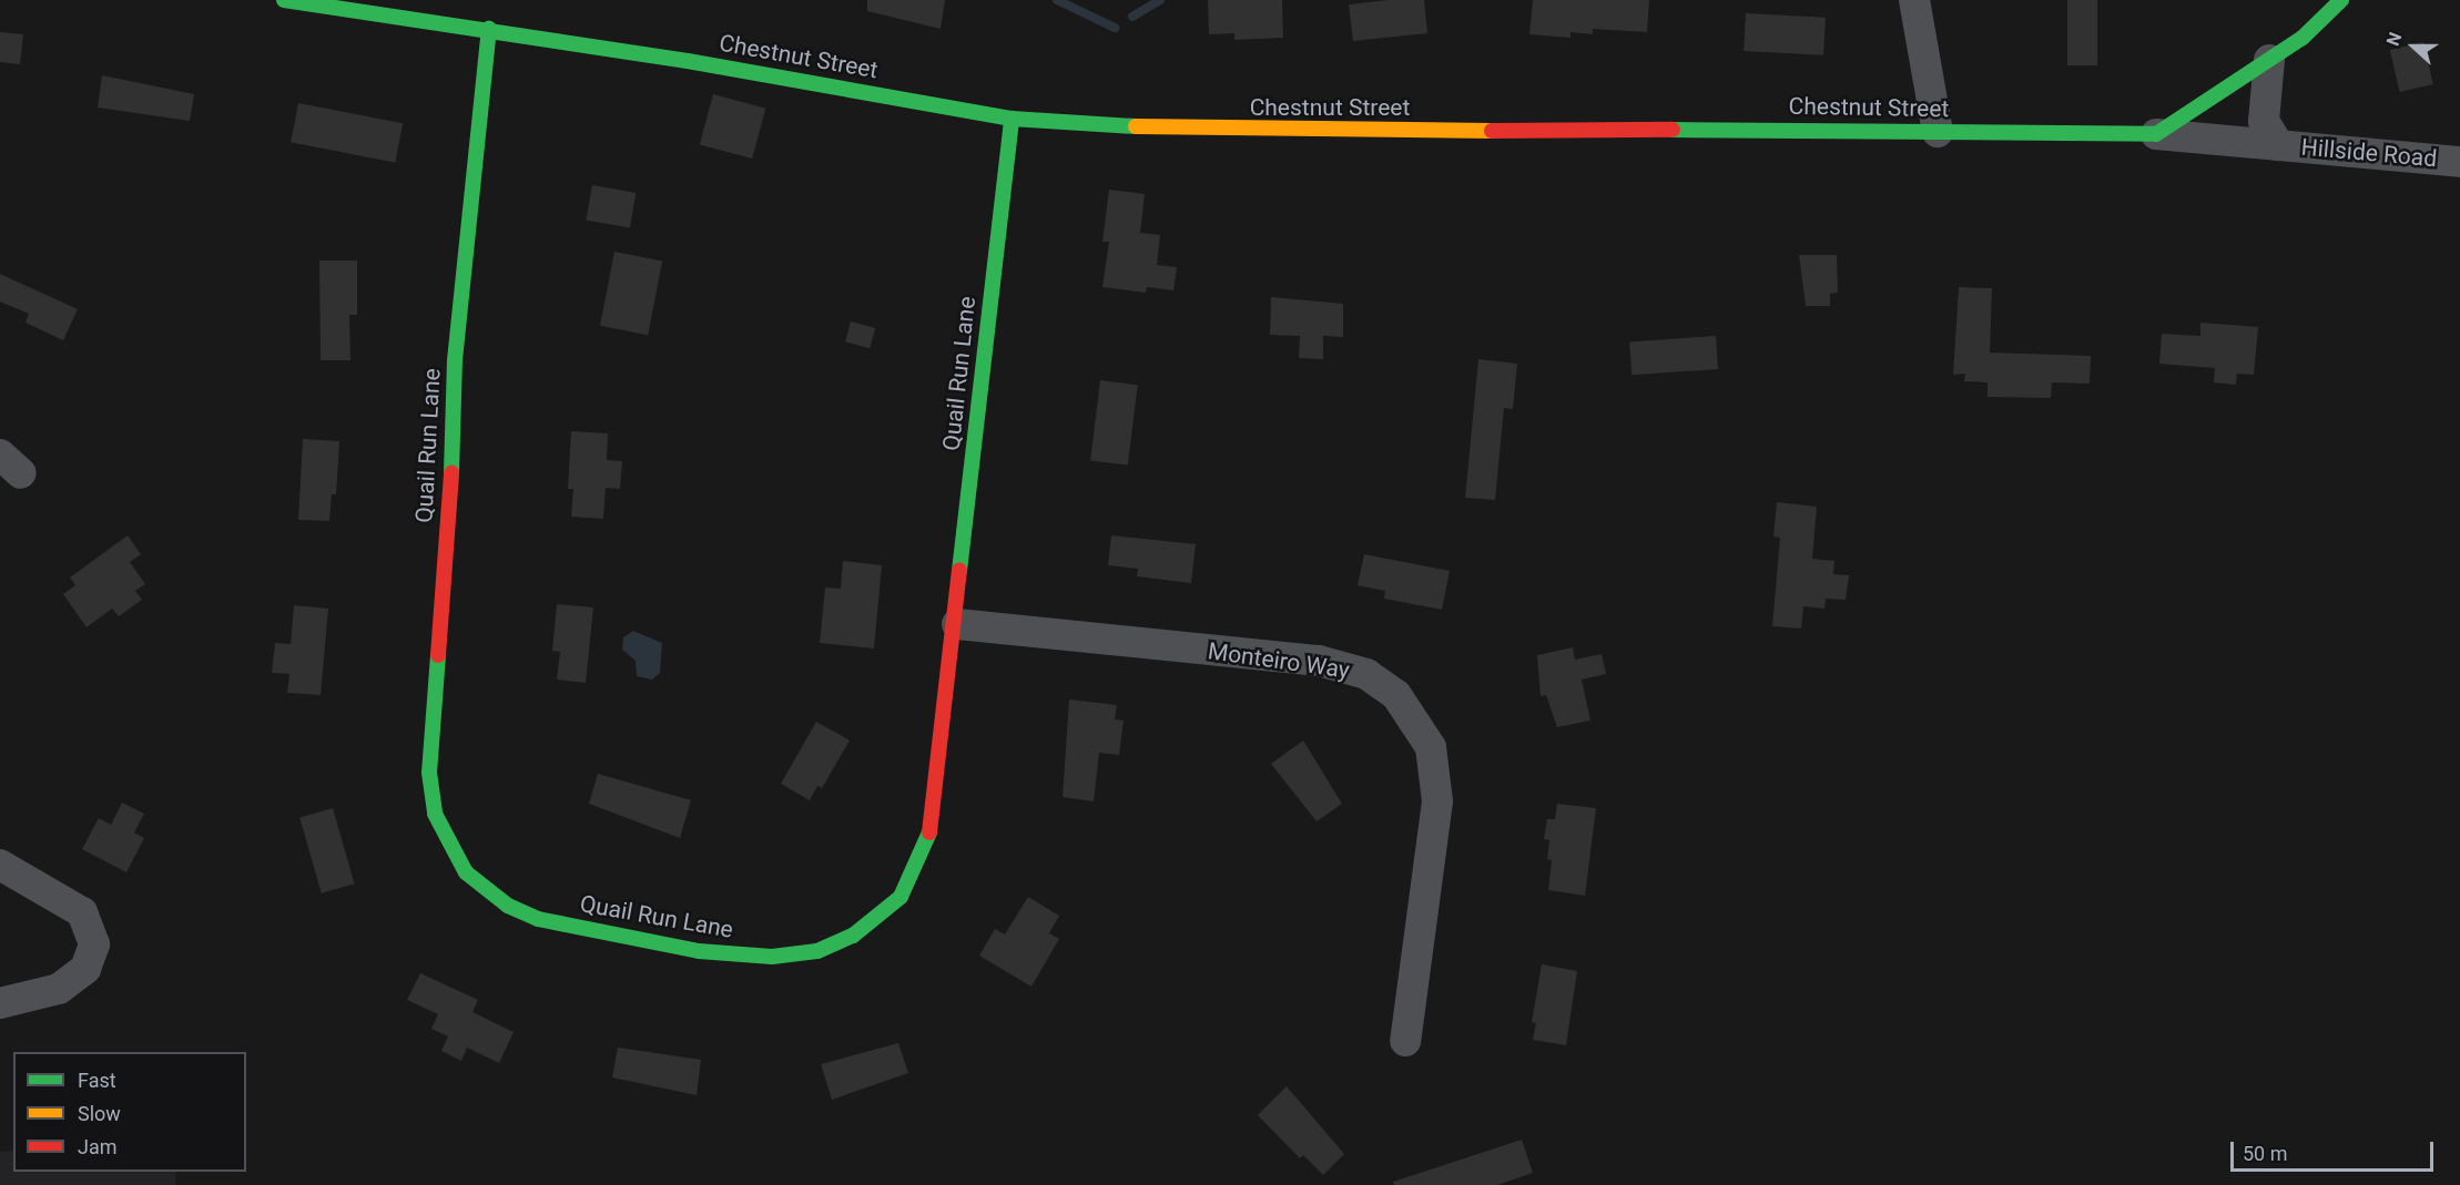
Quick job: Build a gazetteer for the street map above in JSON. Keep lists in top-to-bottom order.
{
  "streets": {
    "street": [
      "Chestnut Street",
      "Hillside Road",
      "Quail Run Lane",
      "Monteiro Way"
    ]
  },
  "crossings": [
    ["Chestnut Street", "Hillside Road"],
    ["Chestnut Street", "Quail Run Lane"],
    ["Quail Run Lane", "Monteiro Way"]
  ],
  "legend": ["Fast", "Slow", "Jam"],
  "scale_bar": "50 m",
  "north": "left"
}
